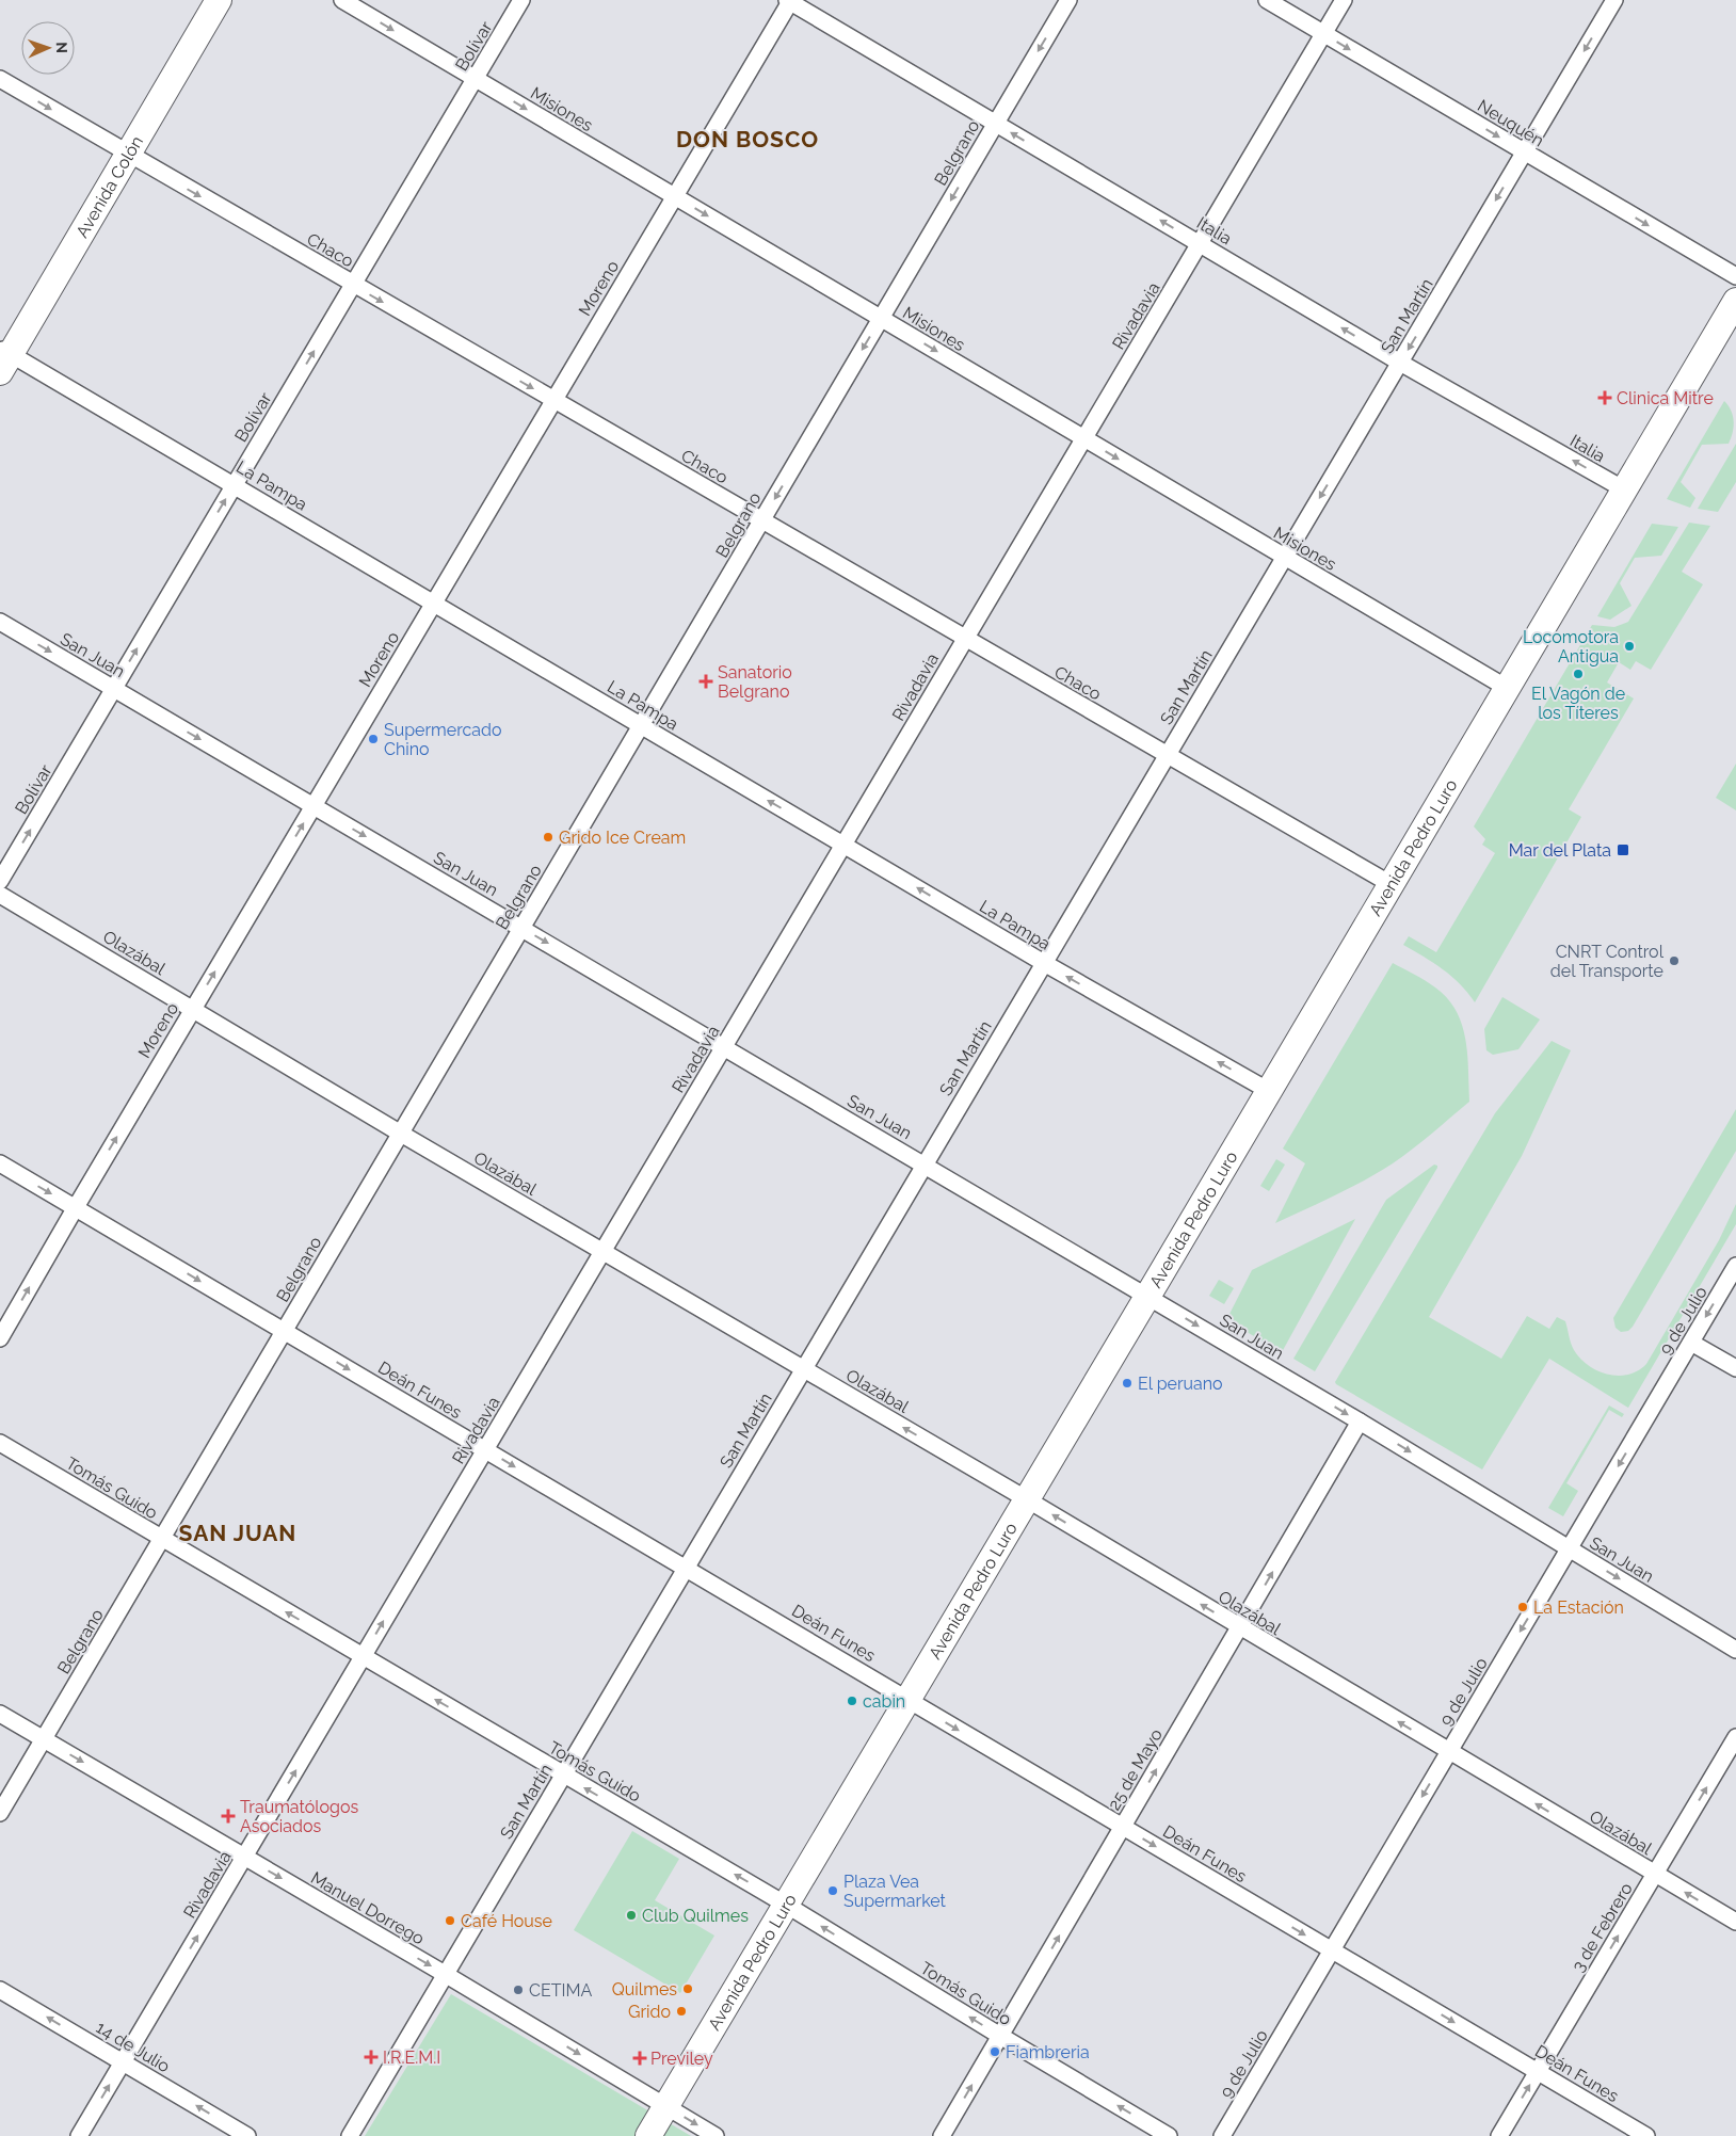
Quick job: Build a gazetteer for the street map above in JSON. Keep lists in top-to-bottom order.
{
  "streets": {
    "main road": ["Avenida Colón", "Avenida Pedro Luro"],
    "street": [
      "Bolívar",
      "Misiones",
      "Neuquén",
      "Belgrano",
      "Italia",
      "Chaco",
      "Moreno",
      "Rivadavia",
      "San Martín",
      "La Pampa",
      "San Juan",
      "Olazábal",
      "9 de Julio",
      "Deán Funes",
      "Tomás Guido",
      "25 de Mayo",
      "Manuel Dorrego",
      "3 de Febrero",
      "14 de Julio"
    ]
  },
  "crossings": [
    ["Bolívar", "Misiones"],
    ["Bolívar", "Chaco"],
    ["Bolívar", "La Pampa"],
    ["Bolívar", "San Juan"],
    ["Misiones", "Belgrano"],
    ["Misiones", "Moreno"],
    ["Misiones", "Rivadavia"],
    ["Misiones", "San Martín"],
    ["Misiones", "Avenida Pedro Luro"],
    ["Neuquén", "Rivadavia"],
    ["Neuquén", "San Martín"],
    ["Belgrano", "Italia"],
    ["Belgrano", "Chaco"],
    ["Belgrano", "La Pampa"],
    ["Belgrano", "San Juan"],
    ["Belgrano", "Olazábal"],
    ["Belgrano", "Deán Funes"],
    ["Belgrano", "Tomás Guido"],
    ["Belgrano", "Manuel Dorrego"],
    ["Avenida Colón", "Chaco"],
    ["Avenida Colón", "La Pampa"],
    ["Italia", "Moreno"],
    ["Italia", "Rivadavia"],
    ["Italia", "San Martín"],
    ["Italia", "Avenida Pedro Luro"],
    ["Chaco", "Moreno"],
    ["Chaco", "Rivadavia"],
    ["Chaco", "San Martín"],
    ["Chaco", "Avenida Pedro Luro"],
    ["Moreno", "La Pampa"],
    ["Moreno", "San Juan"],
    ["Moreno", "Olazábal"],
    ["Moreno", "Deán Funes"],
    ["Rivadavia", "La Pampa"],
    ["Rivadavia", "San Juan"],
    ["Rivadavia", "Olazábal"],
    ["Rivadavia", "Deán Funes"],
    ["Rivadavia", "Tomás Guido"],
    ["Rivadavia", "Manuel Dorrego"],
    ["Rivadavia", "14 de Julio"],
    ["San Martín", "La Pampa"],
    ["San Martín", "San Juan"],
    ["San Martín", "Olazábal"],
    ["San Martín", "Deán Funes"],
    ["San Martín", "Tomás Guido"],
    ["San Martín", "Manuel Dorrego"],
    ["La Pampa", "Avenida Pedro Luro"],
    ["San Juan", "Avenida Pedro Luro"],
    ["San Juan", "9 de Julio"],
    ["San Juan", "25 de Mayo"],
    ["Avenida Pedro Luro", "Olazábal"],
    ["Avenida Pedro Luro", "Deán Funes"],
    ["Avenida Pedro Luro", "Tomás Guido"],
    ["Avenida Pedro Luro", "Manuel Dorrego"],
    ["Olazábal", "9 de Julio"],
    ["Olazábal", "25 de Mayo"],
    ["Olazábal", "3 de Febrero"],
    ["9 de Julio", "Deán Funes"],
    ["Deán Funes", "25 de Mayo"],
    ["Deán Funes", "3 de Febrero"],
    ["Tomás Guido", "25 de Mayo"]
  ],
  "one_way": [
    "Bolívar",
    "Misiones",
    "Neuquén",
    "Italia",
    "Chaco",
    "Moreno",
    "La Pampa",
    "San Juan",
    "Olazábal",
    "9 de Julio",
    "Deán Funes",
    "Tomás Guido",
    "25 de Mayo",
    "Manuel Dorrego",
    "3 de Febrero",
    "14 de Julio"
  ],
  "districts": ["DON BOSCO", "SAN JUAN"],
  "places": {
    "health": [
      "Clinica Mitre",
      "Sanatorio Belgrano",
      "Traumatólogos Asociados",
      "I.R.E.M.I",
      "Previley"
    ],
    "other": [
      "Locomotora Antigua",
      "El Vagón de los Títeres",
      "Supermercado Chino",
      "Grido Ice Cream",
      "CNRT Control del Transporte",
      "El peruano",
      "La Estación",
      "cabin",
      "Plaza Vea Supermarket",
      "Club Quilmes",
      "Café House",
      "Quilmes",
      "CETIMA",
      "Grido",
      "Fiambreria"
    ],
    "transit": ["Mar del Plata"]
  },
  "north": "right"
}
